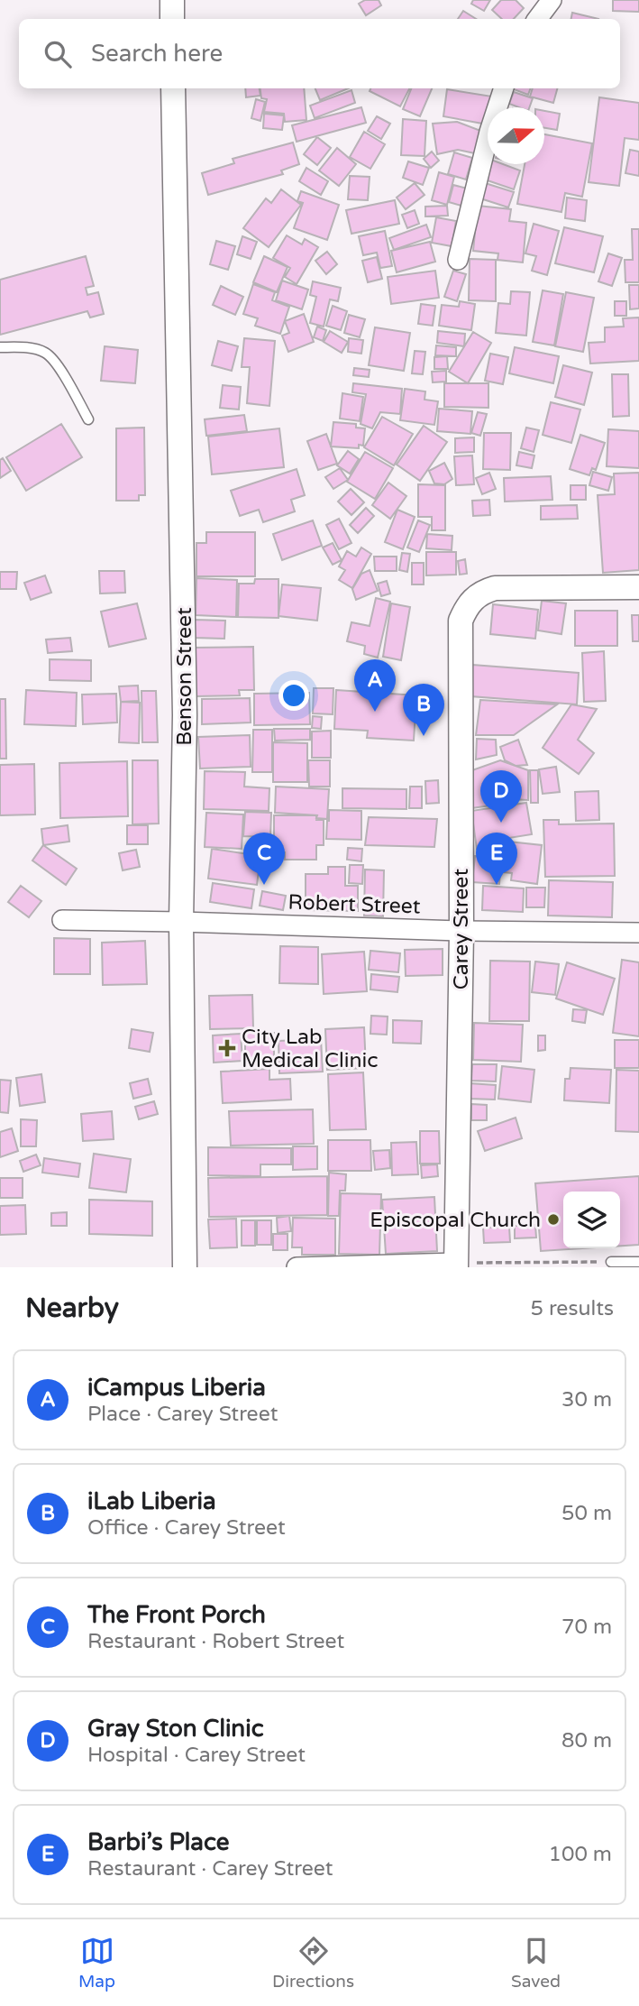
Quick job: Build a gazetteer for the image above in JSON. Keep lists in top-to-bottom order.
{
  "streets": {
    "street": ["Benson Street", "Robert Street", "Carey Street"]
  },
  "crossings": [
    ["Benson Street", "Robert Street"],
    ["Robert Street", "Carey Street"]
  ],
  "places": {
    "health": ["City Lab Medical Clinic"],
    "other": ["Episcopal Church"]
  },
  "north": "right",
  "page": {
    "search": "Search here",
    "pins": [
      "A",
      "B",
      "D",
      "C",
      "E"
    ],
    "heading": ["Nearby", "5 results"],
    "list": [
      {
        "mark": "A",
        "name": "iCampus Liberia",
        "note": "Place · Carey Street",
        "value": "30 m"
      },
      {
        "mark": "B",
        "name": "iLab Liberia",
        "note": "Office · Carey Street",
        "value": "50 m"
      },
      {
        "mark": "C",
        "name": "The Front Porch",
        "note": "Restaurant · Robert Street",
        "value": "70 m"
      },
      {
        "mark": "D",
        "name": "Gray Ston Clinic",
        "note": "Hospital · Carey Street",
        "value": "80 m"
      },
      {
        "mark": "E",
        "name": "Barbi’s Place",
        "note": "Restaurant · Carey Street",
        "value": "100 m"
      }
    ],
    "nav": ["Map", "Directions", "Saved"]
  }
}
